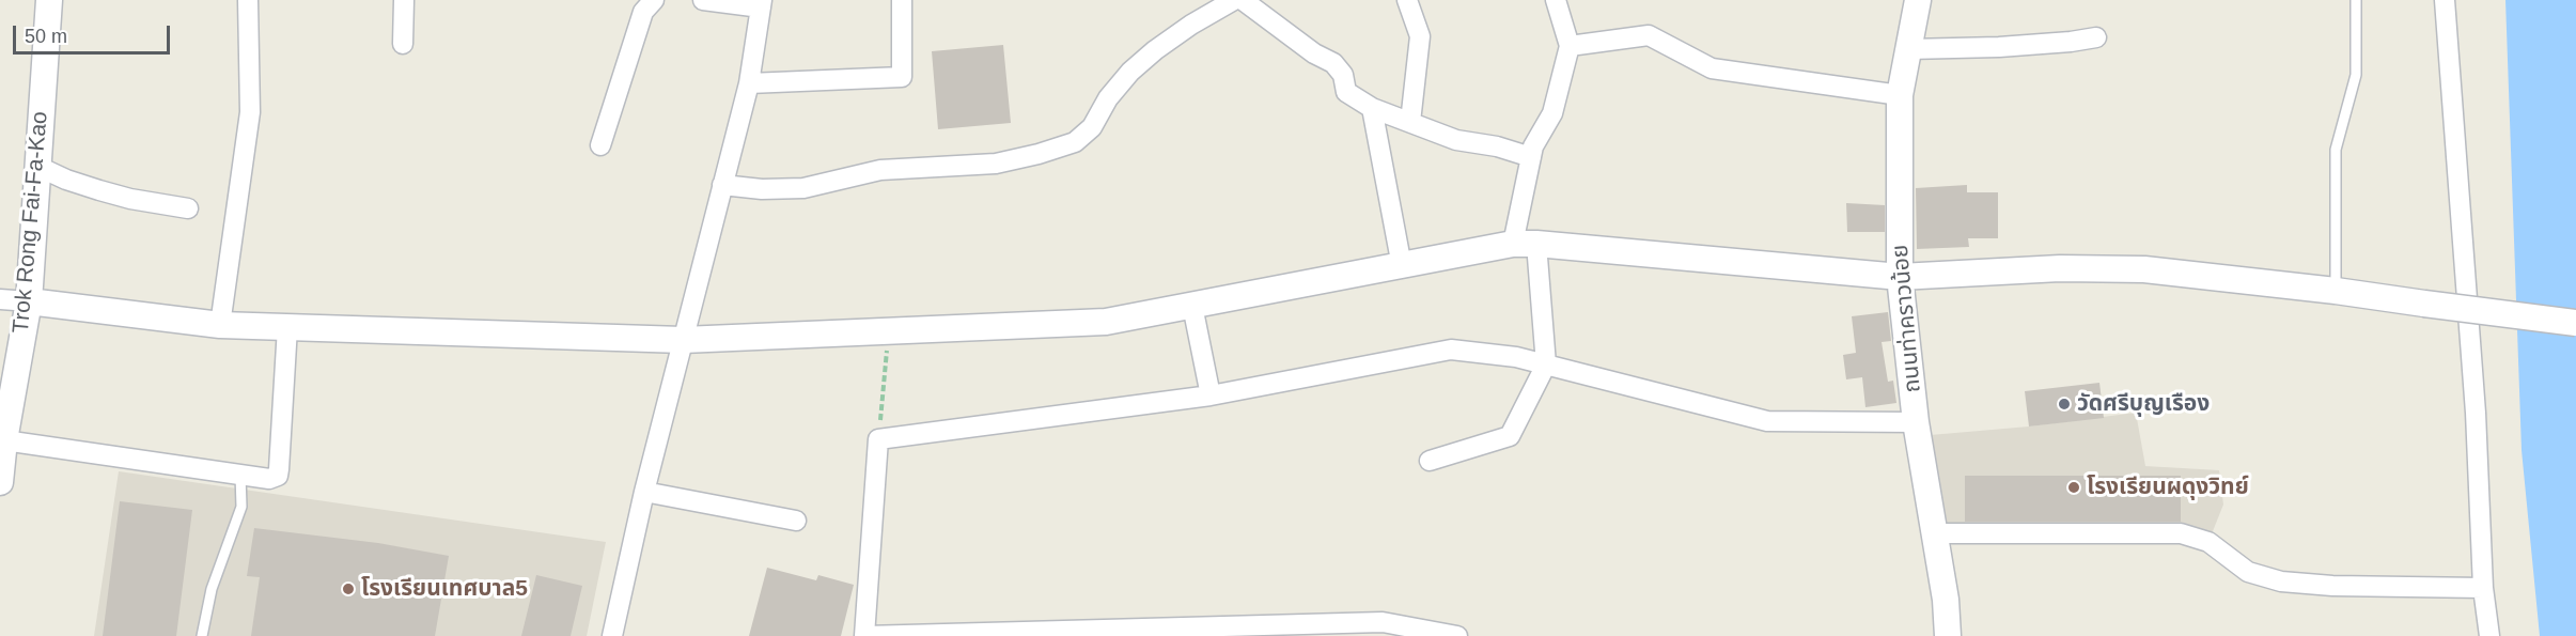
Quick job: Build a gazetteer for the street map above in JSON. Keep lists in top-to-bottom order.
{
  "streets": {
    "street": ["Trok Rong Fai-Fa-Kao", "ถนนท่าคราวน้อย"]
  },
  "places": ["วัดศรีบุญเรือง", "โรงเรียนผดุงวิทย์", "โรงเรียนเทศบาล5"],
  "scale_bar": "50 m"
}
